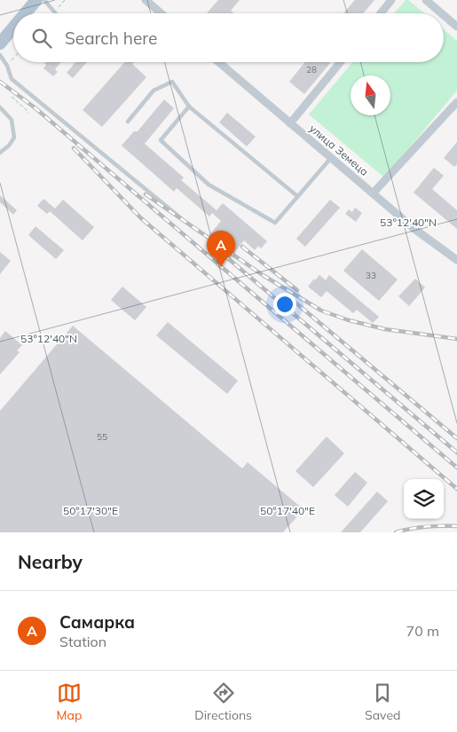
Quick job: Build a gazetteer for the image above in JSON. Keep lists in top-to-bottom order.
{
  "streets": {
    "street": ["улица Земеца"]
  },
  "house_numbers": ["28", "33", "55"],
  "north": "top",
  "page": {
    "search": "Search here",
    "pins": "A",
    "heading": "Nearby",
    "list": [
      {
        "mark": "A",
        "name": "Самарка",
        "note": "Station",
        "value": "70 m"
      }
    ],
    "nav": ["Map", "Directions", "Saved"]
  },
  "coordinates": ["53°12'40\"N", "50°17'30\"E", "50°17'40\"E"]
}
